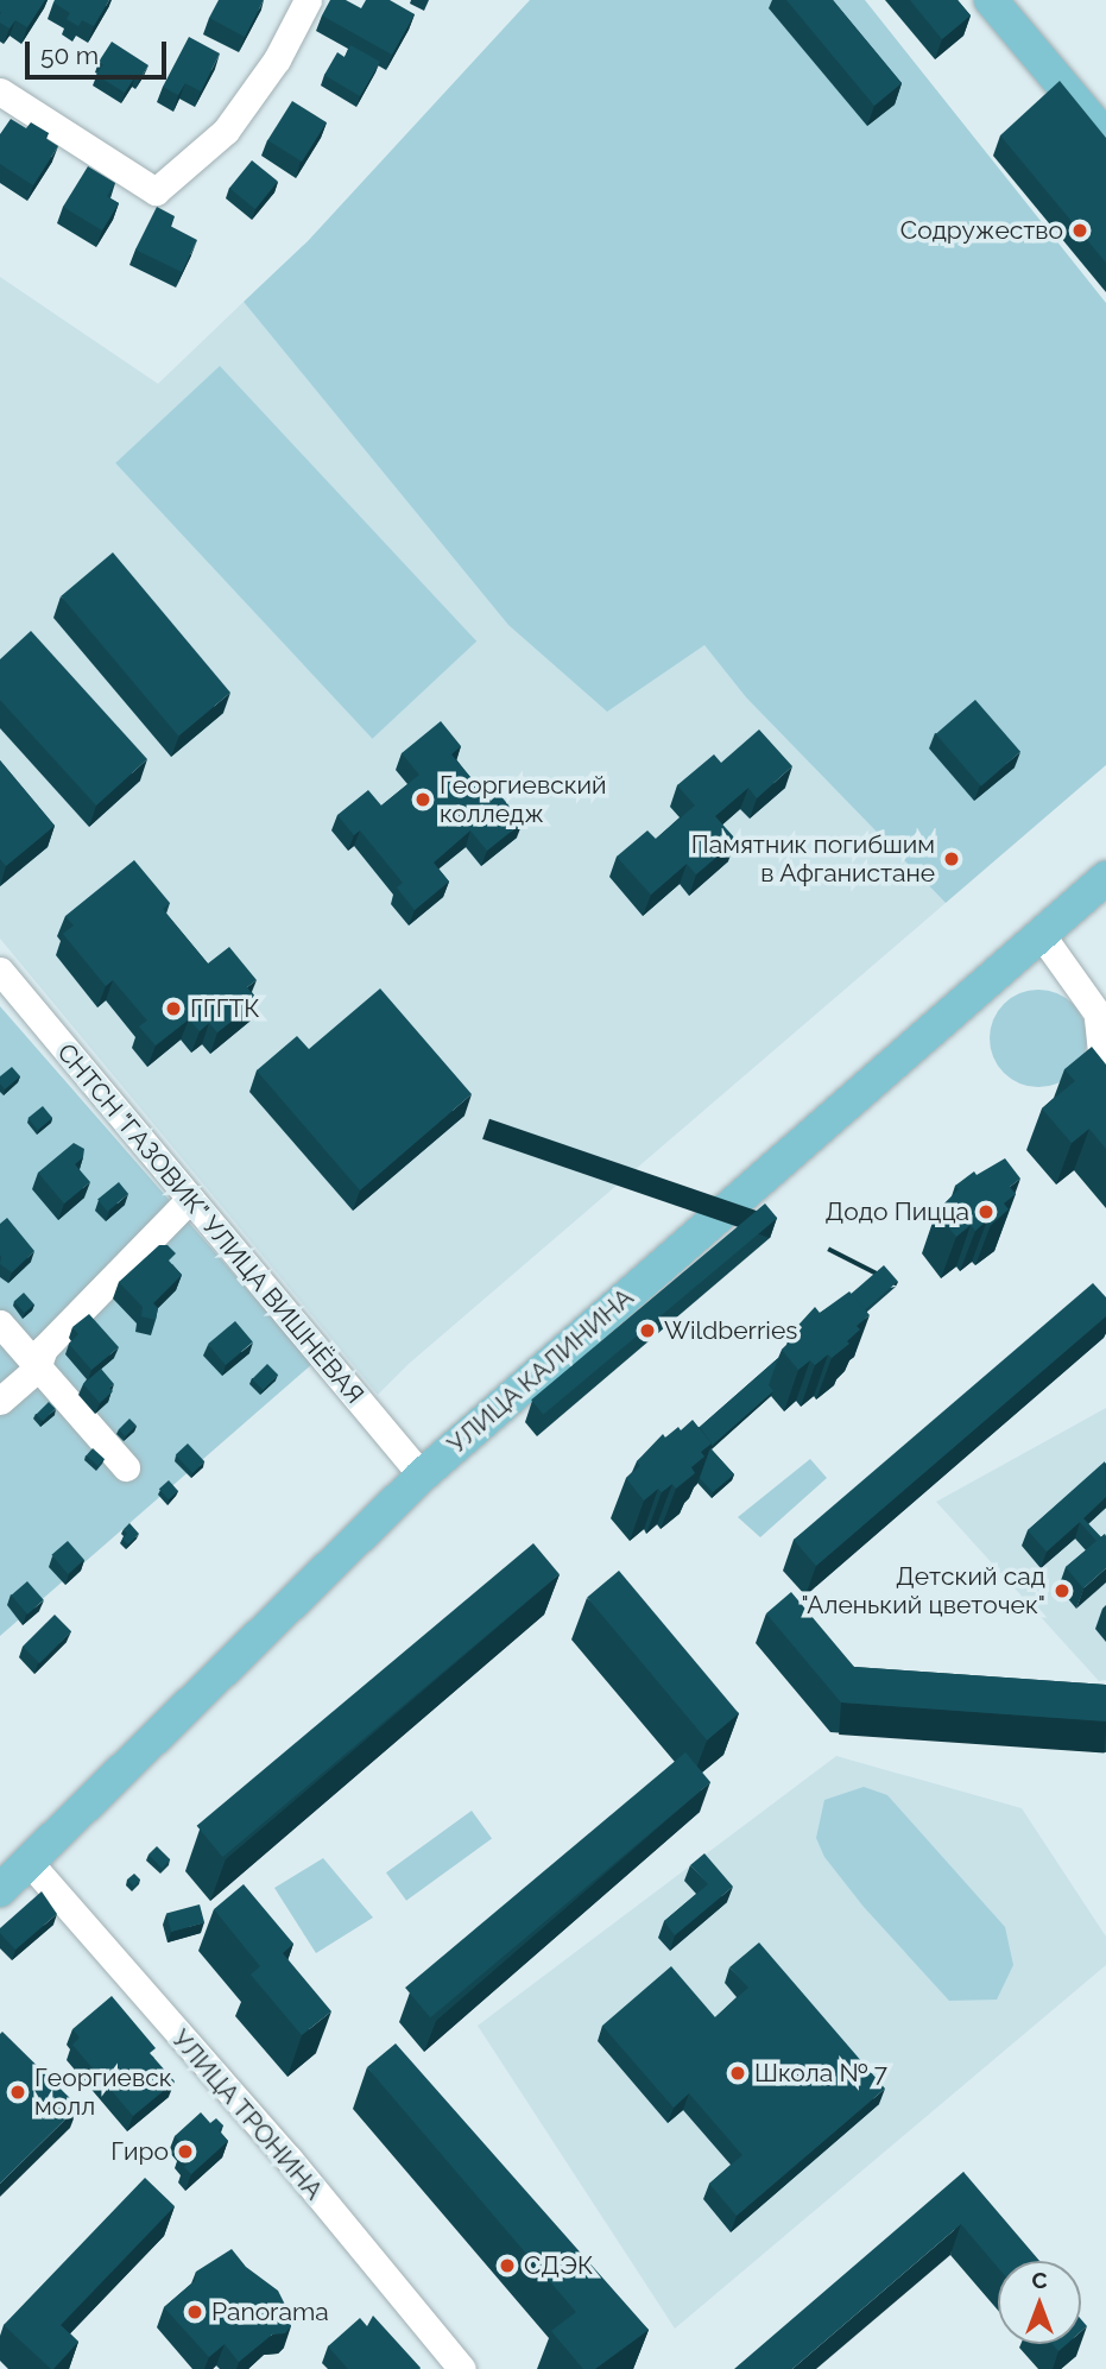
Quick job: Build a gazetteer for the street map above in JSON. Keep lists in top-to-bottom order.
{
  "streets": {
    "main road": ["УЛИЦА КАЛИНИНА"],
    "street": ["СНТСН \"ГАЗОВИК\" УЛИЦА ВИШНЁВАЯ", "УЛИЦА ТРОНИНА"]
  },
  "crossings": [
    ["СНТСН \"ГАЗОВИК\" УЛИЦА ВИШНЁВАЯ", "УЛИЦА КАЛИНИНА"],
    ["УЛИЦА КАЛИНИНА", "УЛИЦА ТРОНИНА"]
  ],
  "places": [
    "Содружество",
    "Георгиевский колледж",
    "Памятник погибшим в Афганистане",
    "ГГГТК",
    "Додо Пицца",
    "Wildberries",
    "Детский сад \"Аленький цветочек\"",
    "Школа № 7",
    "Георгиевск молл",
    "Гиро",
    "СДЭК",
    "Panorama"
  ],
  "scale_bar": "50 m",
  "north": "top"
}
